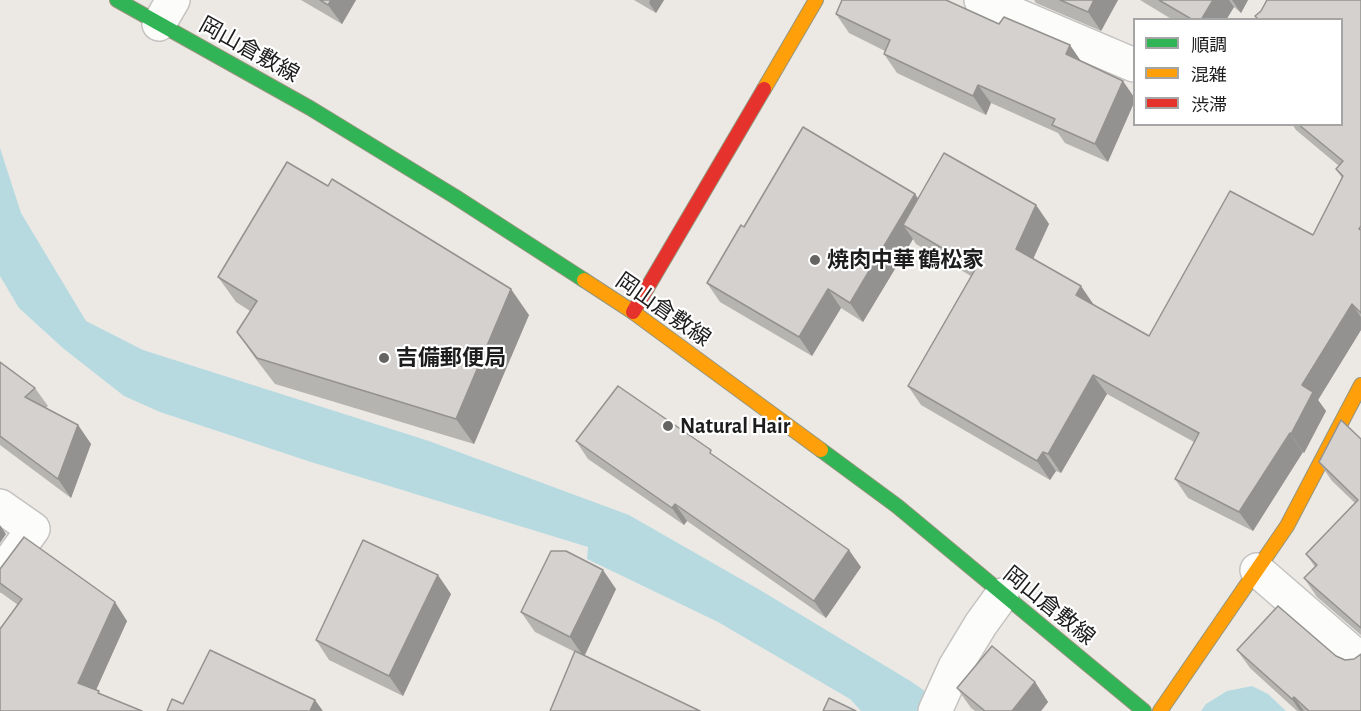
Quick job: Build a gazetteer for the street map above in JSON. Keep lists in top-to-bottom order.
{
  "streets": {
    "main road": ["岡山倉敷線"]
  },
  "places": ["焼肉中華 鶴松家", "吉備郵便局", "Natural Hair"],
  "legend": ["順調", "混雑", "渋滞"]
}
